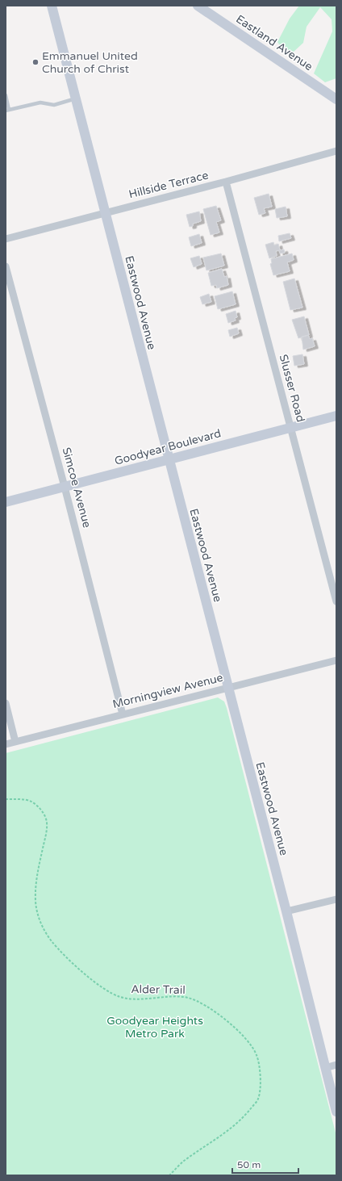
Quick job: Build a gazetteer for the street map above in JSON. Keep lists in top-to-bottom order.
{
  "streets": {
    "street": [
      "Eastland Avenue",
      "Hillside Terrace",
      "Eastwood Avenue",
      "Slusser Road",
      "Goodyear Boulevard",
      "Simcoe Avenue",
      "Morningview Avenue"
    ],
    "path": ["Alder Trail"]
  },
  "crossings": [
    ["Hillside Terrace", "Eastwood Avenue"],
    ["Hillside Terrace", "Slusser Road"],
    ["Eastwood Avenue", "Goodyear Boulevard"],
    ["Eastwood Avenue", "Morningview Avenue"],
    ["Slusser Road", "Goodyear Boulevard"],
    ["Goodyear Boulevard", "Simcoe Avenue"],
    ["Simcoe Avenue", "Morningview Avenue"]
  ],
  "parks": ["Goodyear Heights Metro Park"],
  "places": ["Emmanuel United Church of Christ"],
  "scale_bar": "50 m"
}
